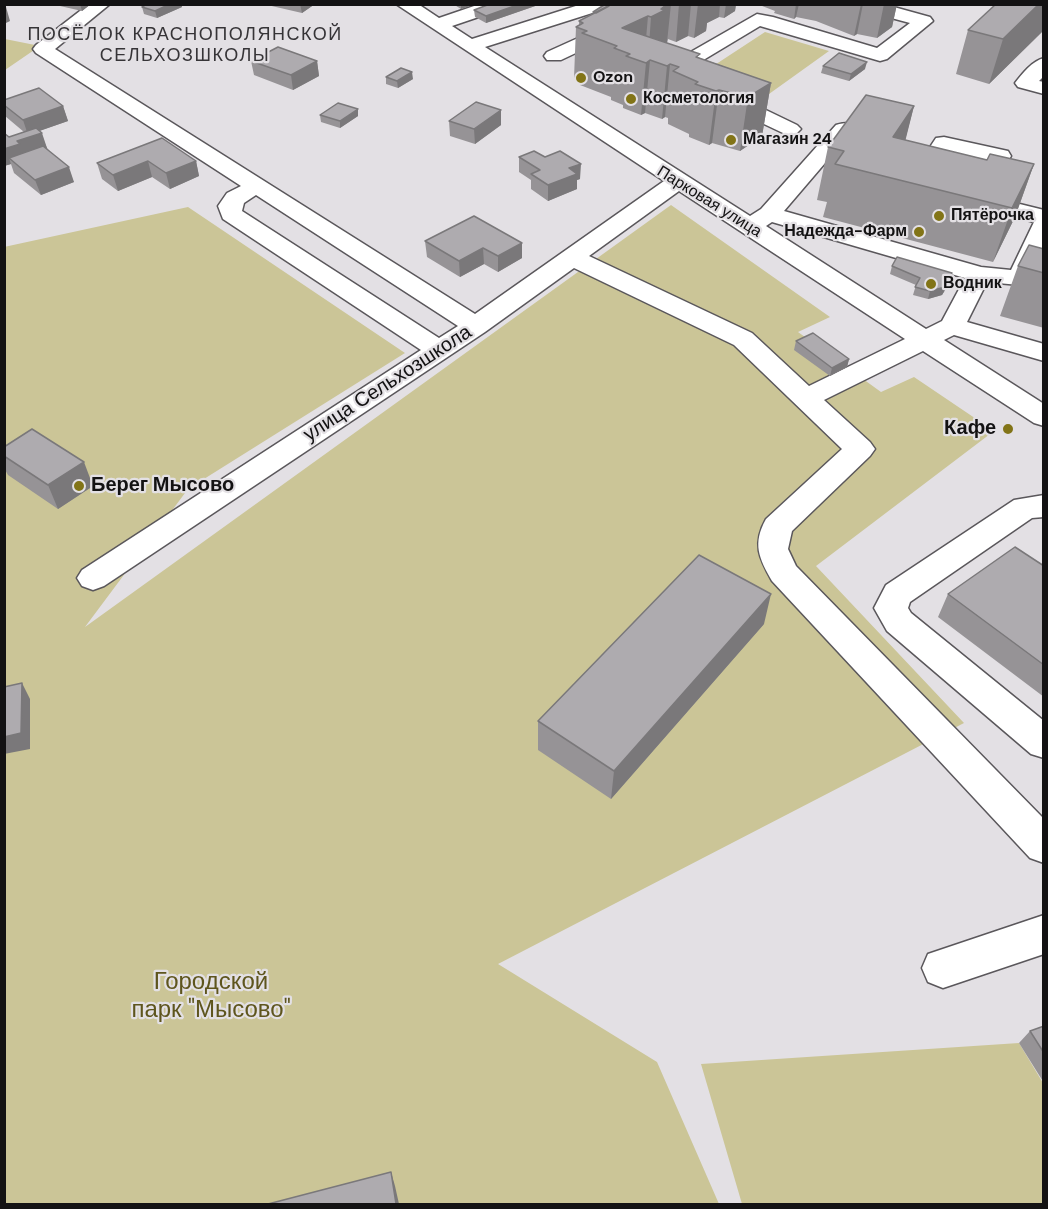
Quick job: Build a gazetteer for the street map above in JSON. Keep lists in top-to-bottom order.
{
  "streets": {
    "street": ["Парковая улица", "улица Сельхозшкола"]
  },
  "crossings": [
    ["Парковая улица", "улица Сельхозшкола"]
  ],
  "districts": ["ПОСЁЛОК КРАСНОПОЛЯНСКОЙ СЕЛЬХОЗШКОЛЫ"],
  "parks": ["Городской парк \"Мысово\""],
  "places": [
    "Ozon",
    "Косметология",
    "Магазин 24",
    "Пятёрочка",
    "Надежда-Фарм",
    "Водник",
    "Кафе",
    "Берег Мысово"
  ]
}
